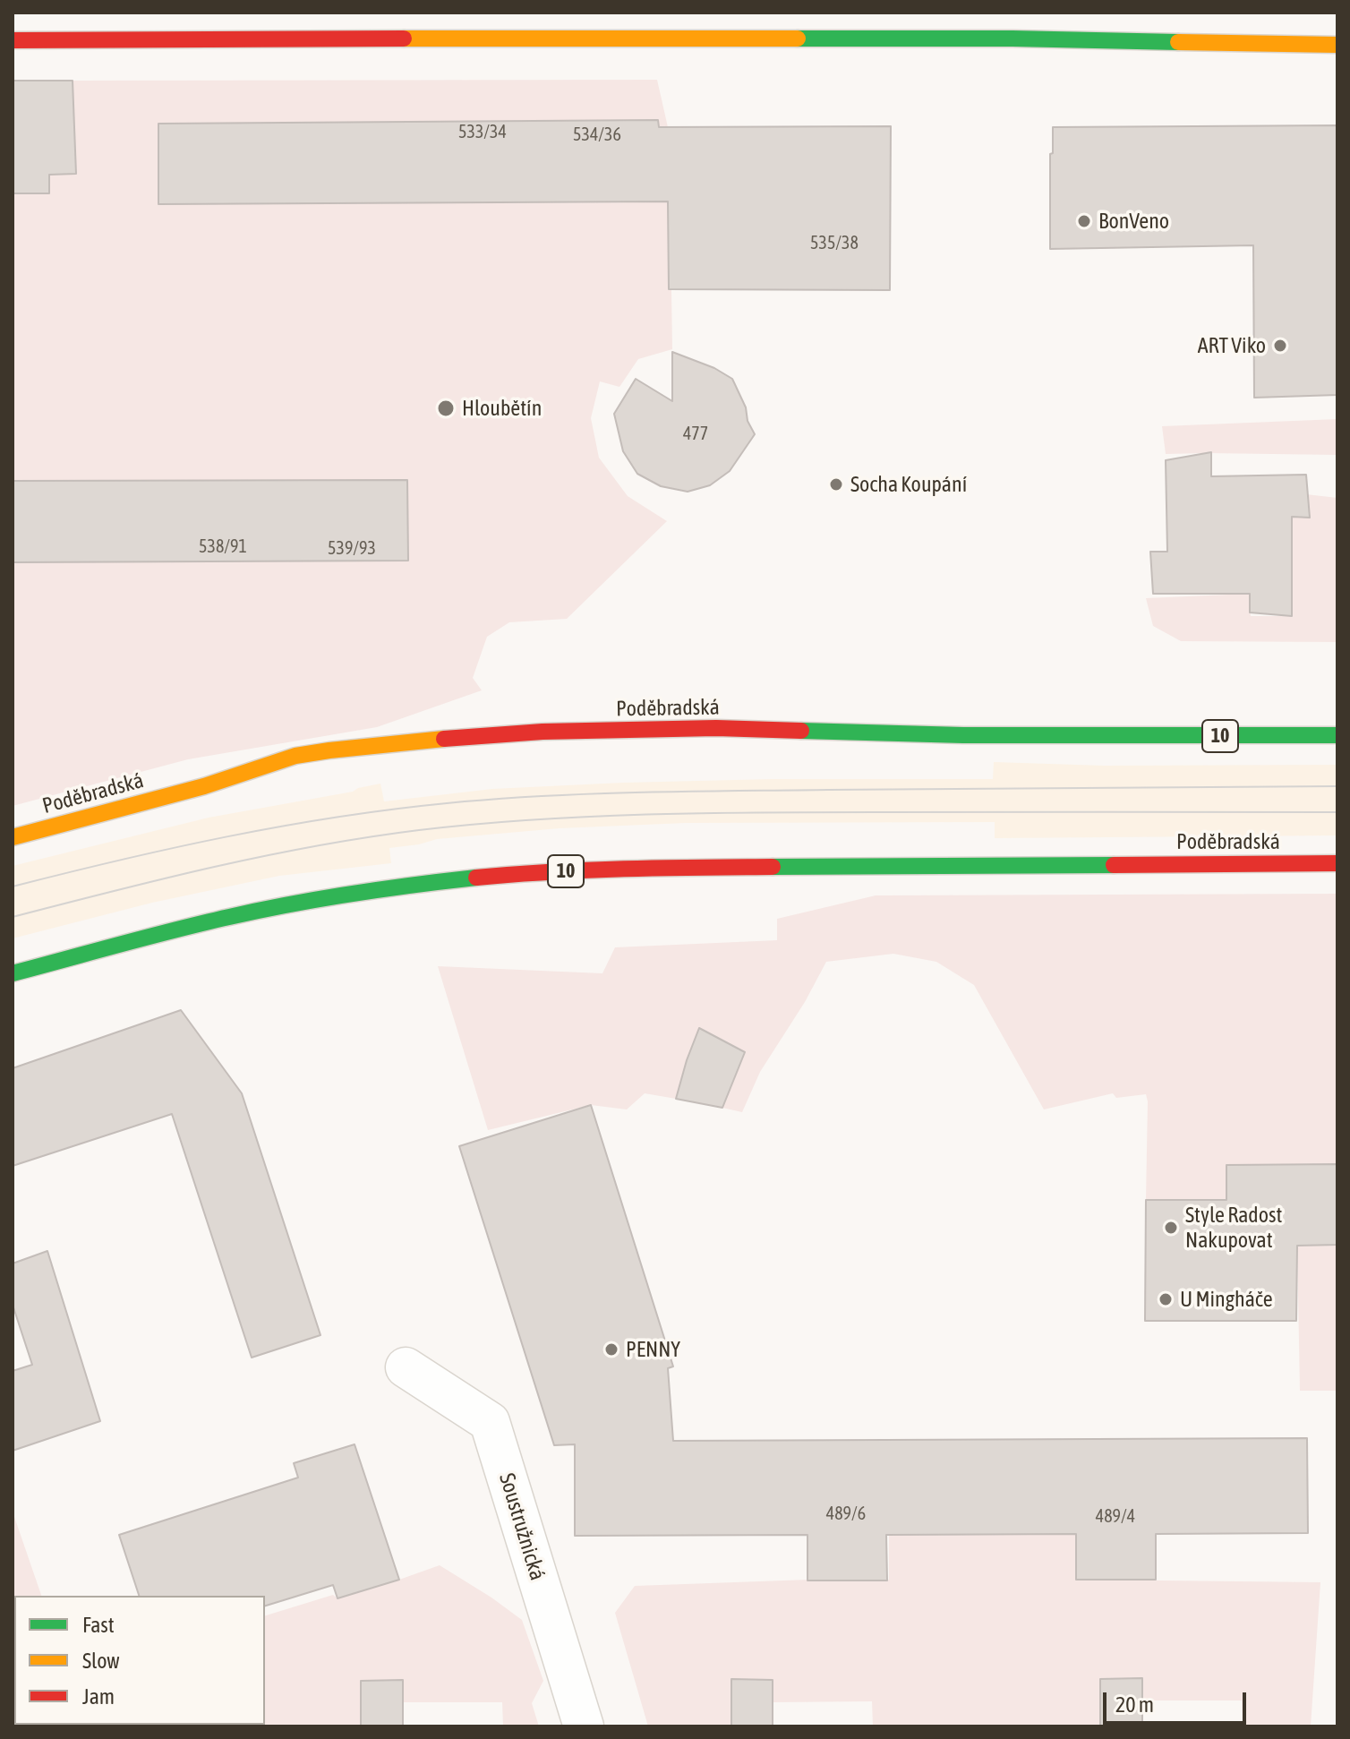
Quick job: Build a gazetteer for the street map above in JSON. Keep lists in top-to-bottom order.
{
  "streets": {
    "main road": ["Poděbradská", "10"],
    "street": ["Soustružnická"]
  },
  "places": [
    "BonVeno",
    "ART Viko",
    "Hloubětín",
    "Socha Koupání",
    "Style Radost Nakupovat",
    "U Mingháče",
    "PENNY"
  ],
  "house_numbers": [
    "533/34",
    "534/36",
    "535/38",
    "477",
    "538/91",
    "539/93",
    "489/6",
    "489/4"
  ],
  "legend": ["Fast", "Slow", "Jam"],
  "scale_bar": "20 m"
}
